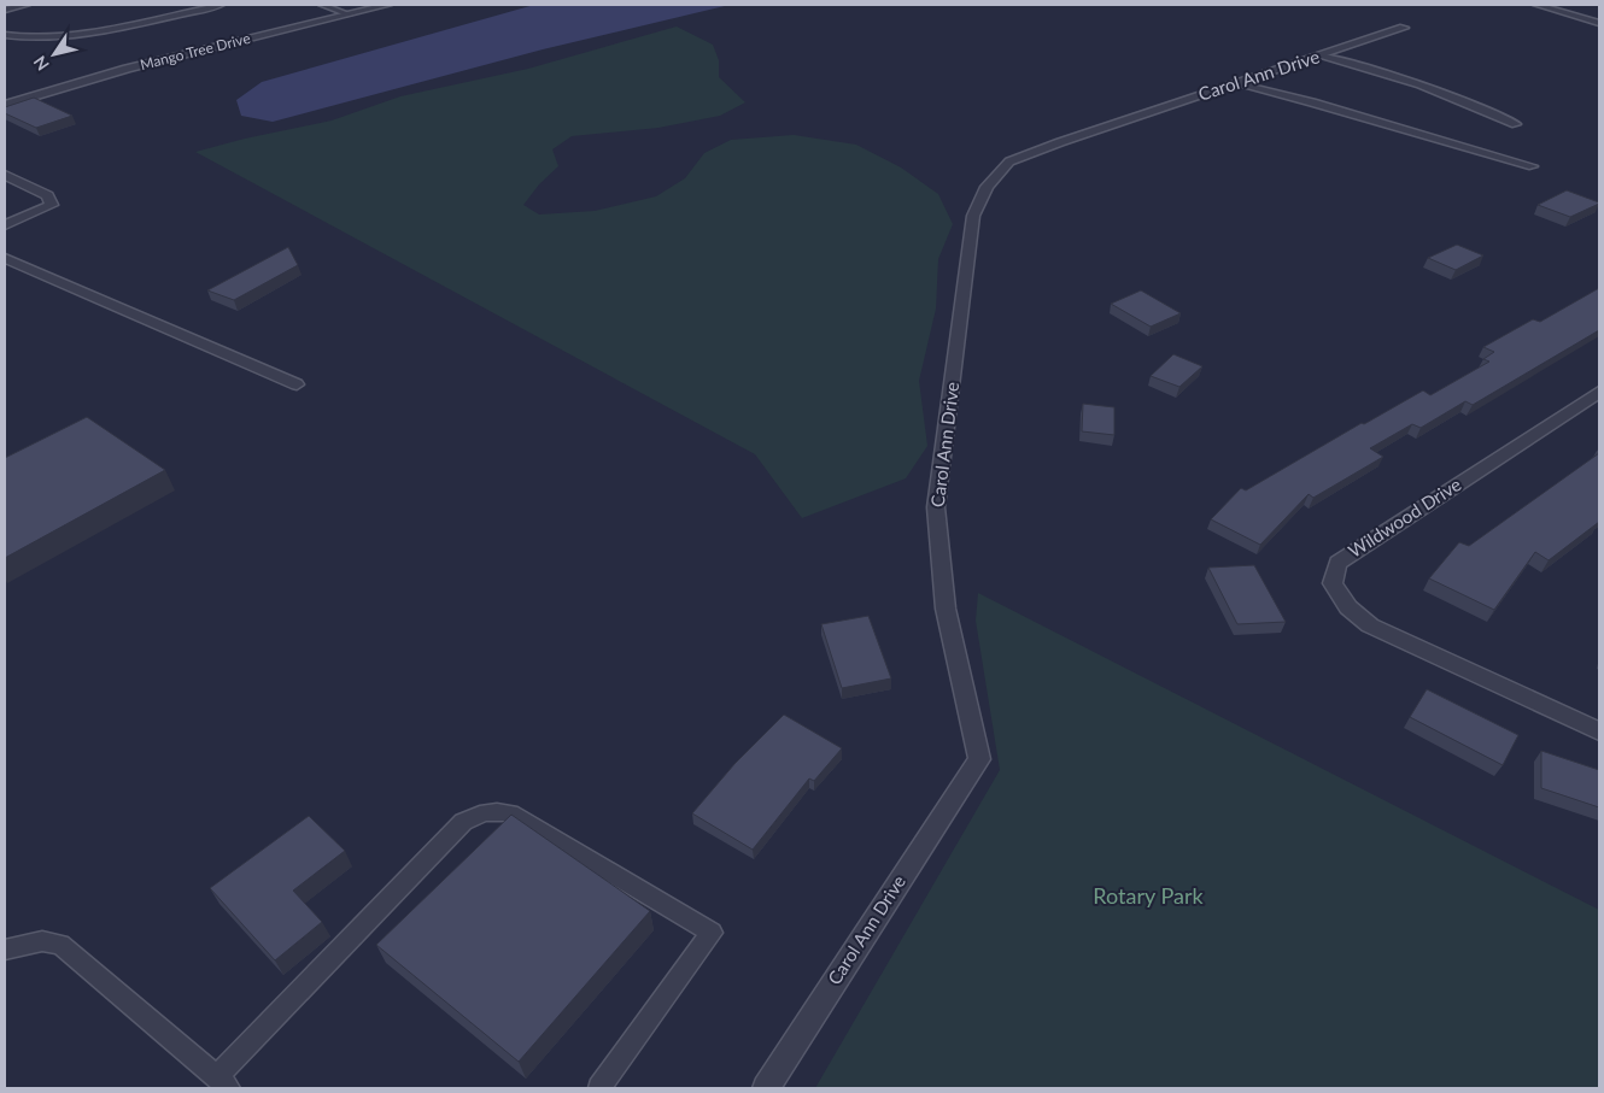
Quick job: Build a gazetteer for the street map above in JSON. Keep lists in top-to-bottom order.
{
  "streets": {
    "street": ["Mango Tree Drive", "Carol Ann Drive", "Wildwood Drive"]
  },
  "parks": ["Rotary Park"],
  "north": "bottom left"
}
